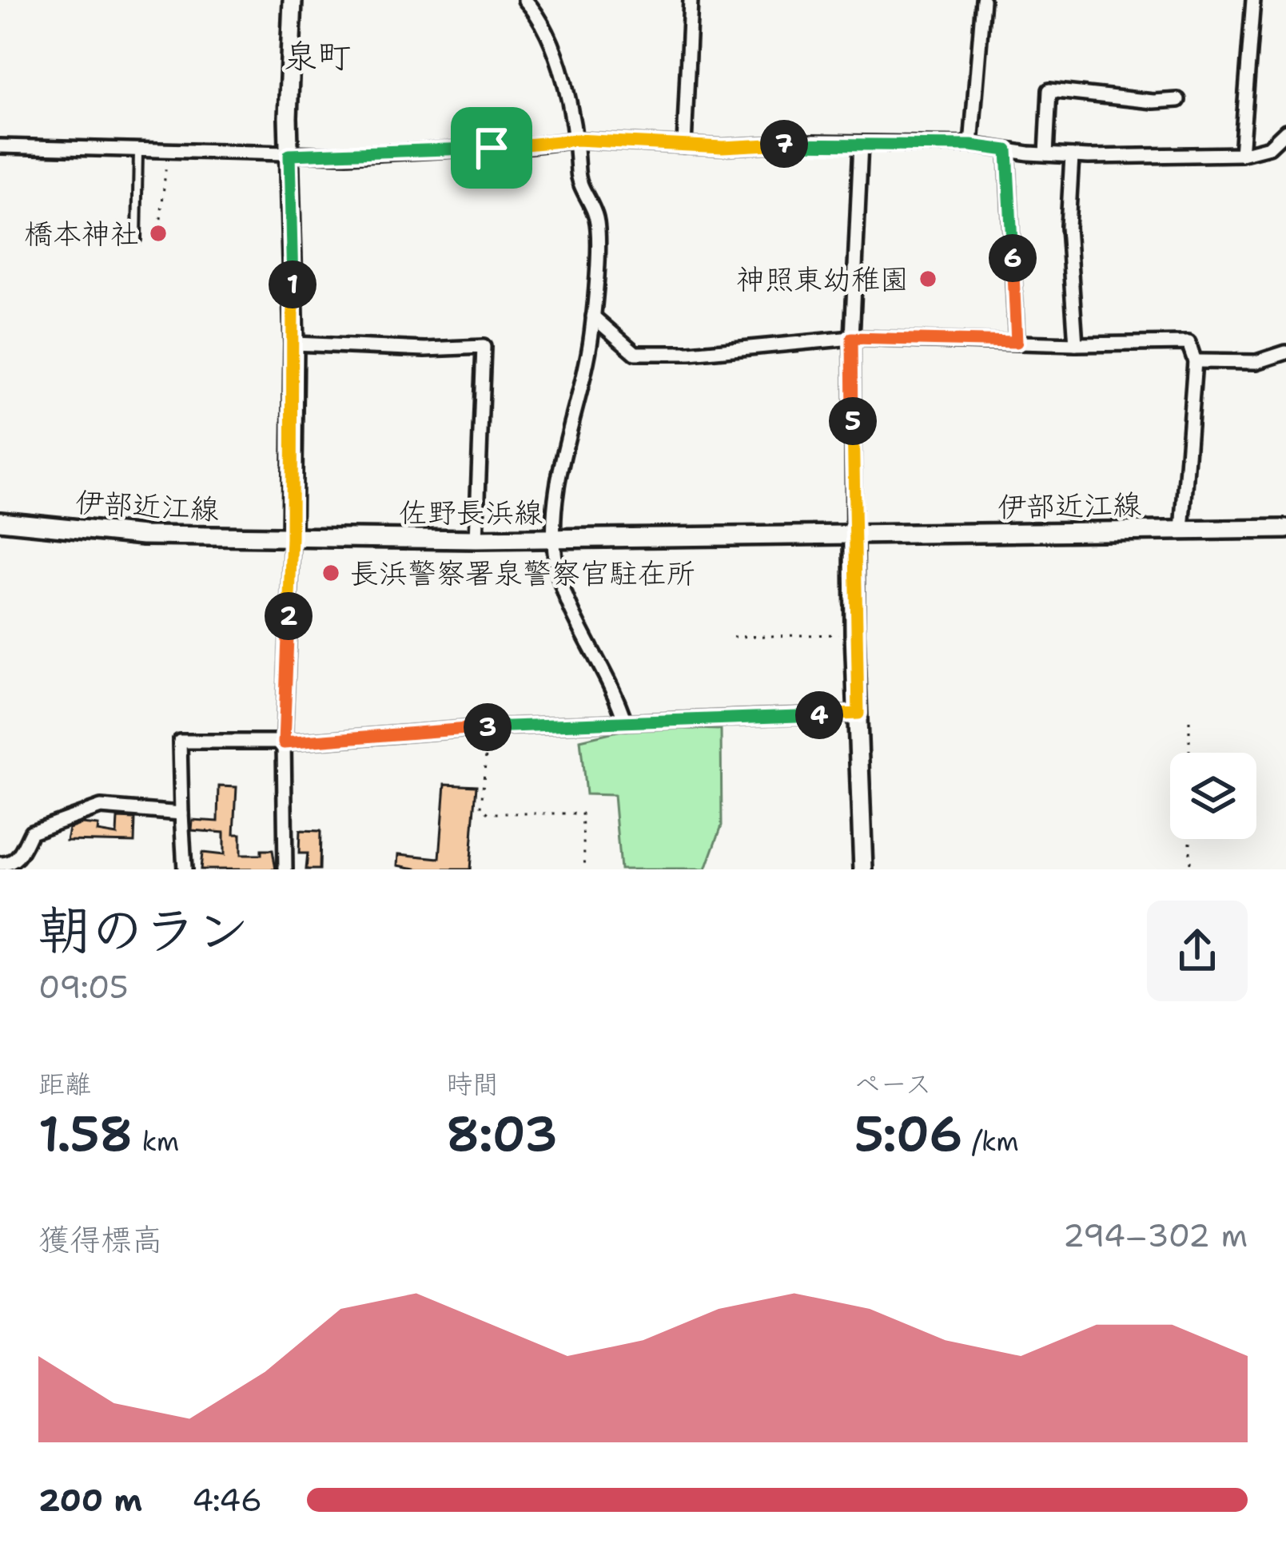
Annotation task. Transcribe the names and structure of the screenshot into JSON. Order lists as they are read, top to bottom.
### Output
{
  "streets": {
    "main road": ["伊部近江線", "佐野長浜線"]
  },
  "crossings": [
    ["伊部近江線", "佐野長浜線"]
  ],
  "districts": ["泉町"],
  "places": ["橋本神社", "神照東幼稚園", "長浜警察署泉警察官駐在所"],
  "page": {
    "pins": [
      "7",
      "6",
      "1",
      "5",
      "2",
      "4",
      "3"
    ],
    "heading": ["朝のラン", "09:05"],
    "stats": [
      ["距離", "1.58 km"],
      ["時間", "8:03"],
      ["ペース", "5:06 /km"]
    ],
    "chart": ["獲得標高", "294–302 m"],
    "list": [
      {
        "name": "200 m",
        "note": "4:46"
      }
    ]
  }
}
